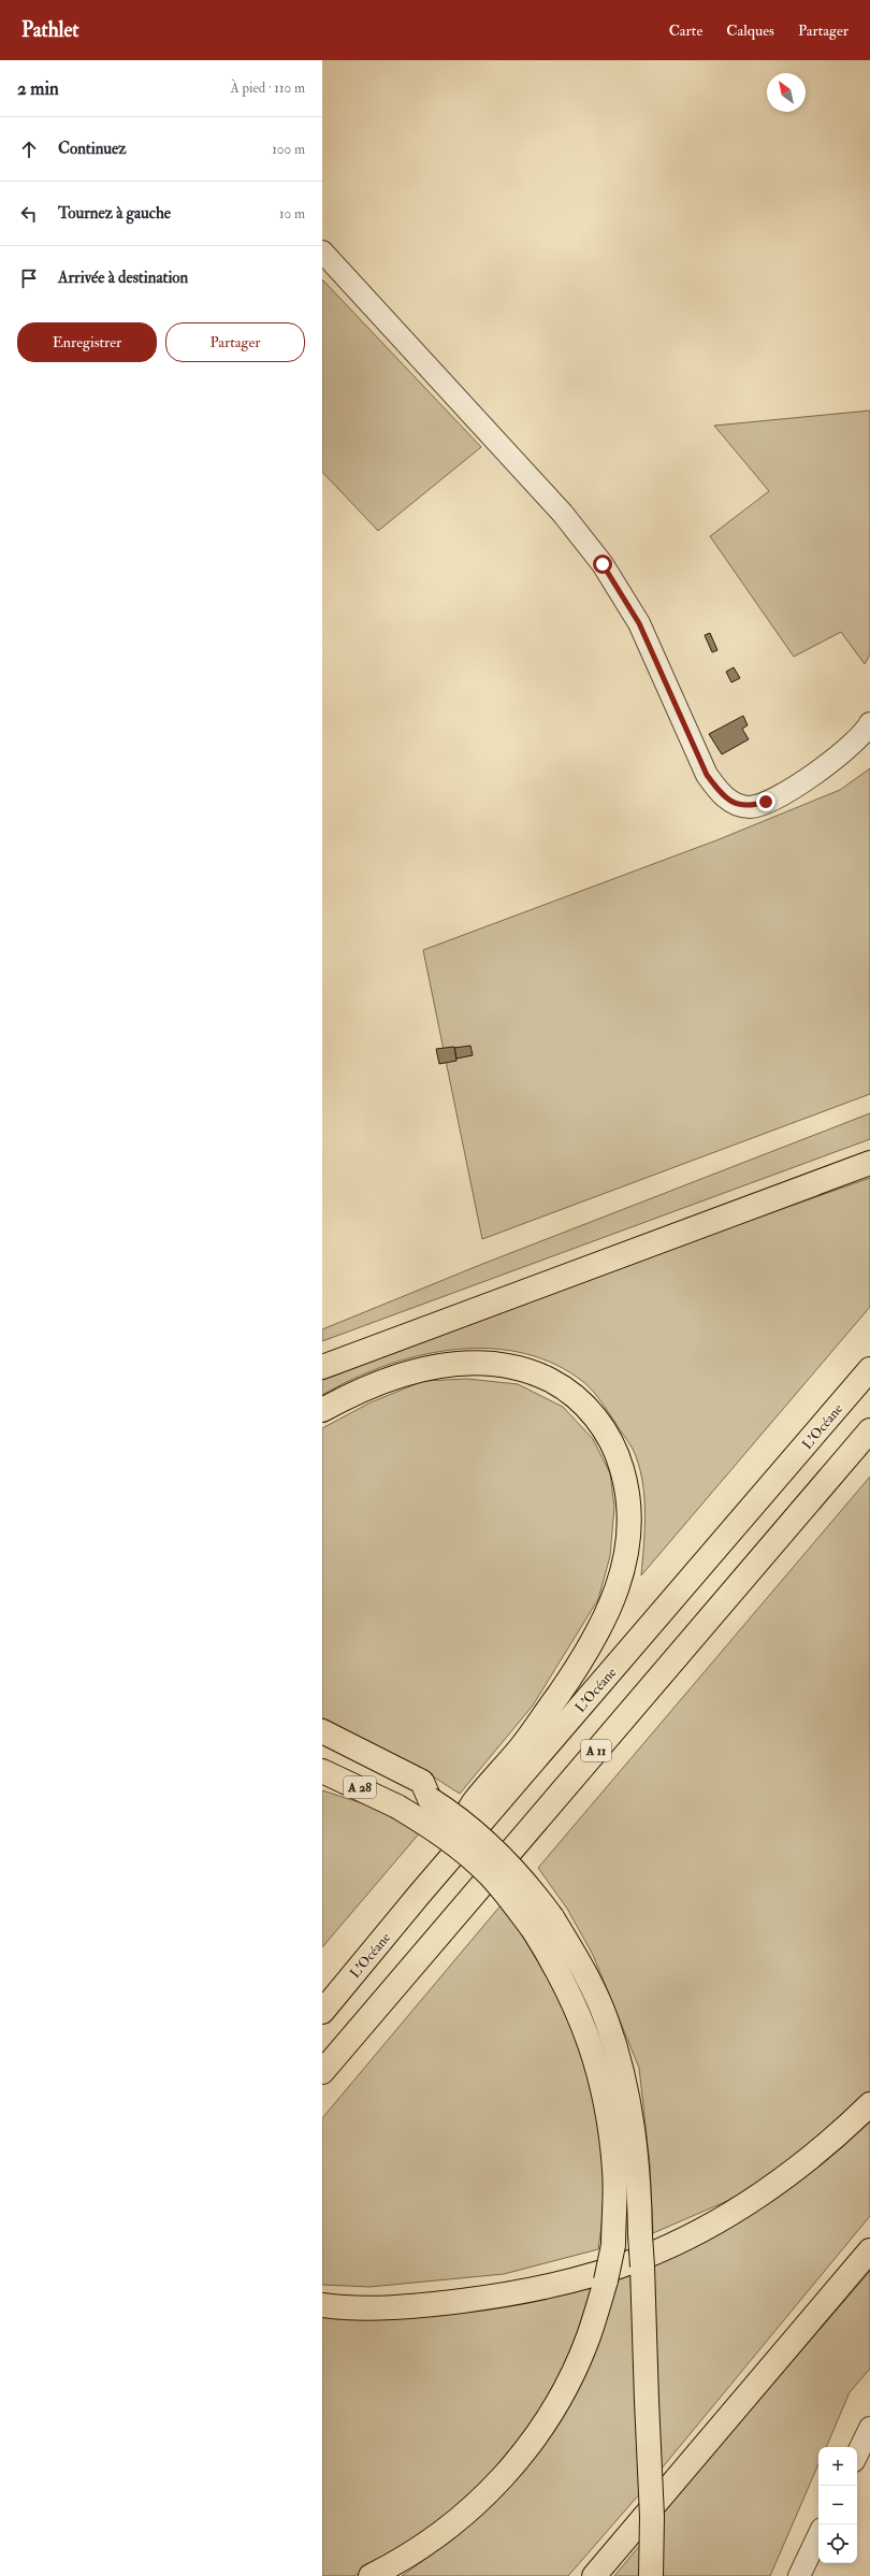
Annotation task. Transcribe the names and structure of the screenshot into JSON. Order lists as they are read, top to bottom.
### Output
{
  "streets": {
    "highway": ["L’Océane", "A 11", "A 28"]
  },
  "north": "top left",
  "page": {
    "header": "Pathlet",
    "nav": ["Carte", "Calques", "Partager"],
    "heading": ["2 min", "À pied · 110 m"],
    "list": [
      ["Continuez", "100 m"],
      ["Tournez à gauche", "10 m"],
      "Arrivée à destination"
    ],
    "buttons": ["Enregistrer", "Partager"],
    "map_buttons": ["+", "−"]
  }
}
